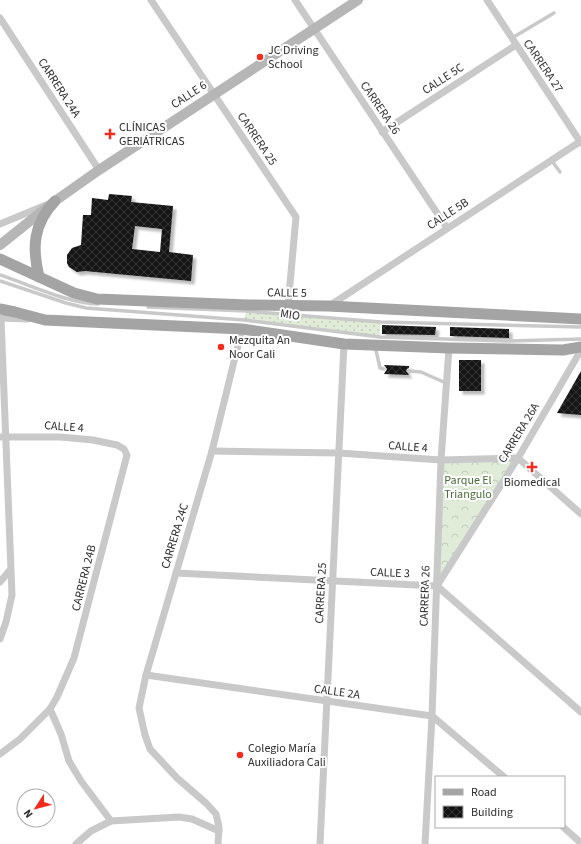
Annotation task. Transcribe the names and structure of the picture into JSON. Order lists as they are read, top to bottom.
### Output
{
  "streets": {
    "main road": ["CALLE 6", "CALLE 5"],
    "street": [
      "CARRERA 27",
      "CALLE 5C",
      "CARRERA 24A",
      "CARRERA 26",
      "CARRERA 25",
      "CALLE 5B",
      "CALLE 4",
      "CARRERA 26A",
      "CARRERA 24C",
      "CALLE 3",
      "CARRERA 24B",
      "CALLE 2A"
    ],
    "lane": ["MIO"]
  },
  "crossings": [
    ["CARRERA 27", "CALLE 5C"],
    ["CARRERA 27", "CALLE 5B"],
    ["CALLE 5C", "CARRERA 26"],
    ["CARRERA 24A", "CALLE 6"],
    ["CALLE 6", "CARRERA 26"],
    ["CALLE 6", "CARRERA 25"],
    ["CARRERA 26", "CALLE 5B"],
    ["CARRERA 26", "CALLE 4"],
    ["CARRERA 26", "CARRERA 26A"],
    ["CARRERA 26", "CALLE 3"],
    ["CARRERA 26", "CALLE 2A"],
    ["CARRERA 25", "CALLE 5"],
    ["CARRERA 25", "CALLE 4"],
    ["CARRERA 25", "CALLE 3"],
    ["CARRERA 25", "CALLE 2A"],
    ["CALLE 5B", "CALLE 5"],
    ["CALLE 4", "CARRERA 26A"],
    ["CALLE 4", "CARRERA 24C"],
    ["CALLE 4", "CARRERA 24B"],
    ["CARRERA 26A", "CALLE 3"],
    ["CARRERA 24C", "CALLE 3"],
    ["CARRERA 24C", "CALLE 2A"]
  ],
  "parks": ["Parque El Triangulo"],
  "places": {
    "other": ["JC Driving School", "Mezquita An Noor Cali", "Colegio María Auxiliadora Cali"],
    "health": ["CLÍNICAS GERIÁTRICAS", "Biomedical"]
  },
  "legend": ["Road", "Building"],
  "north": "bottom left"
}
